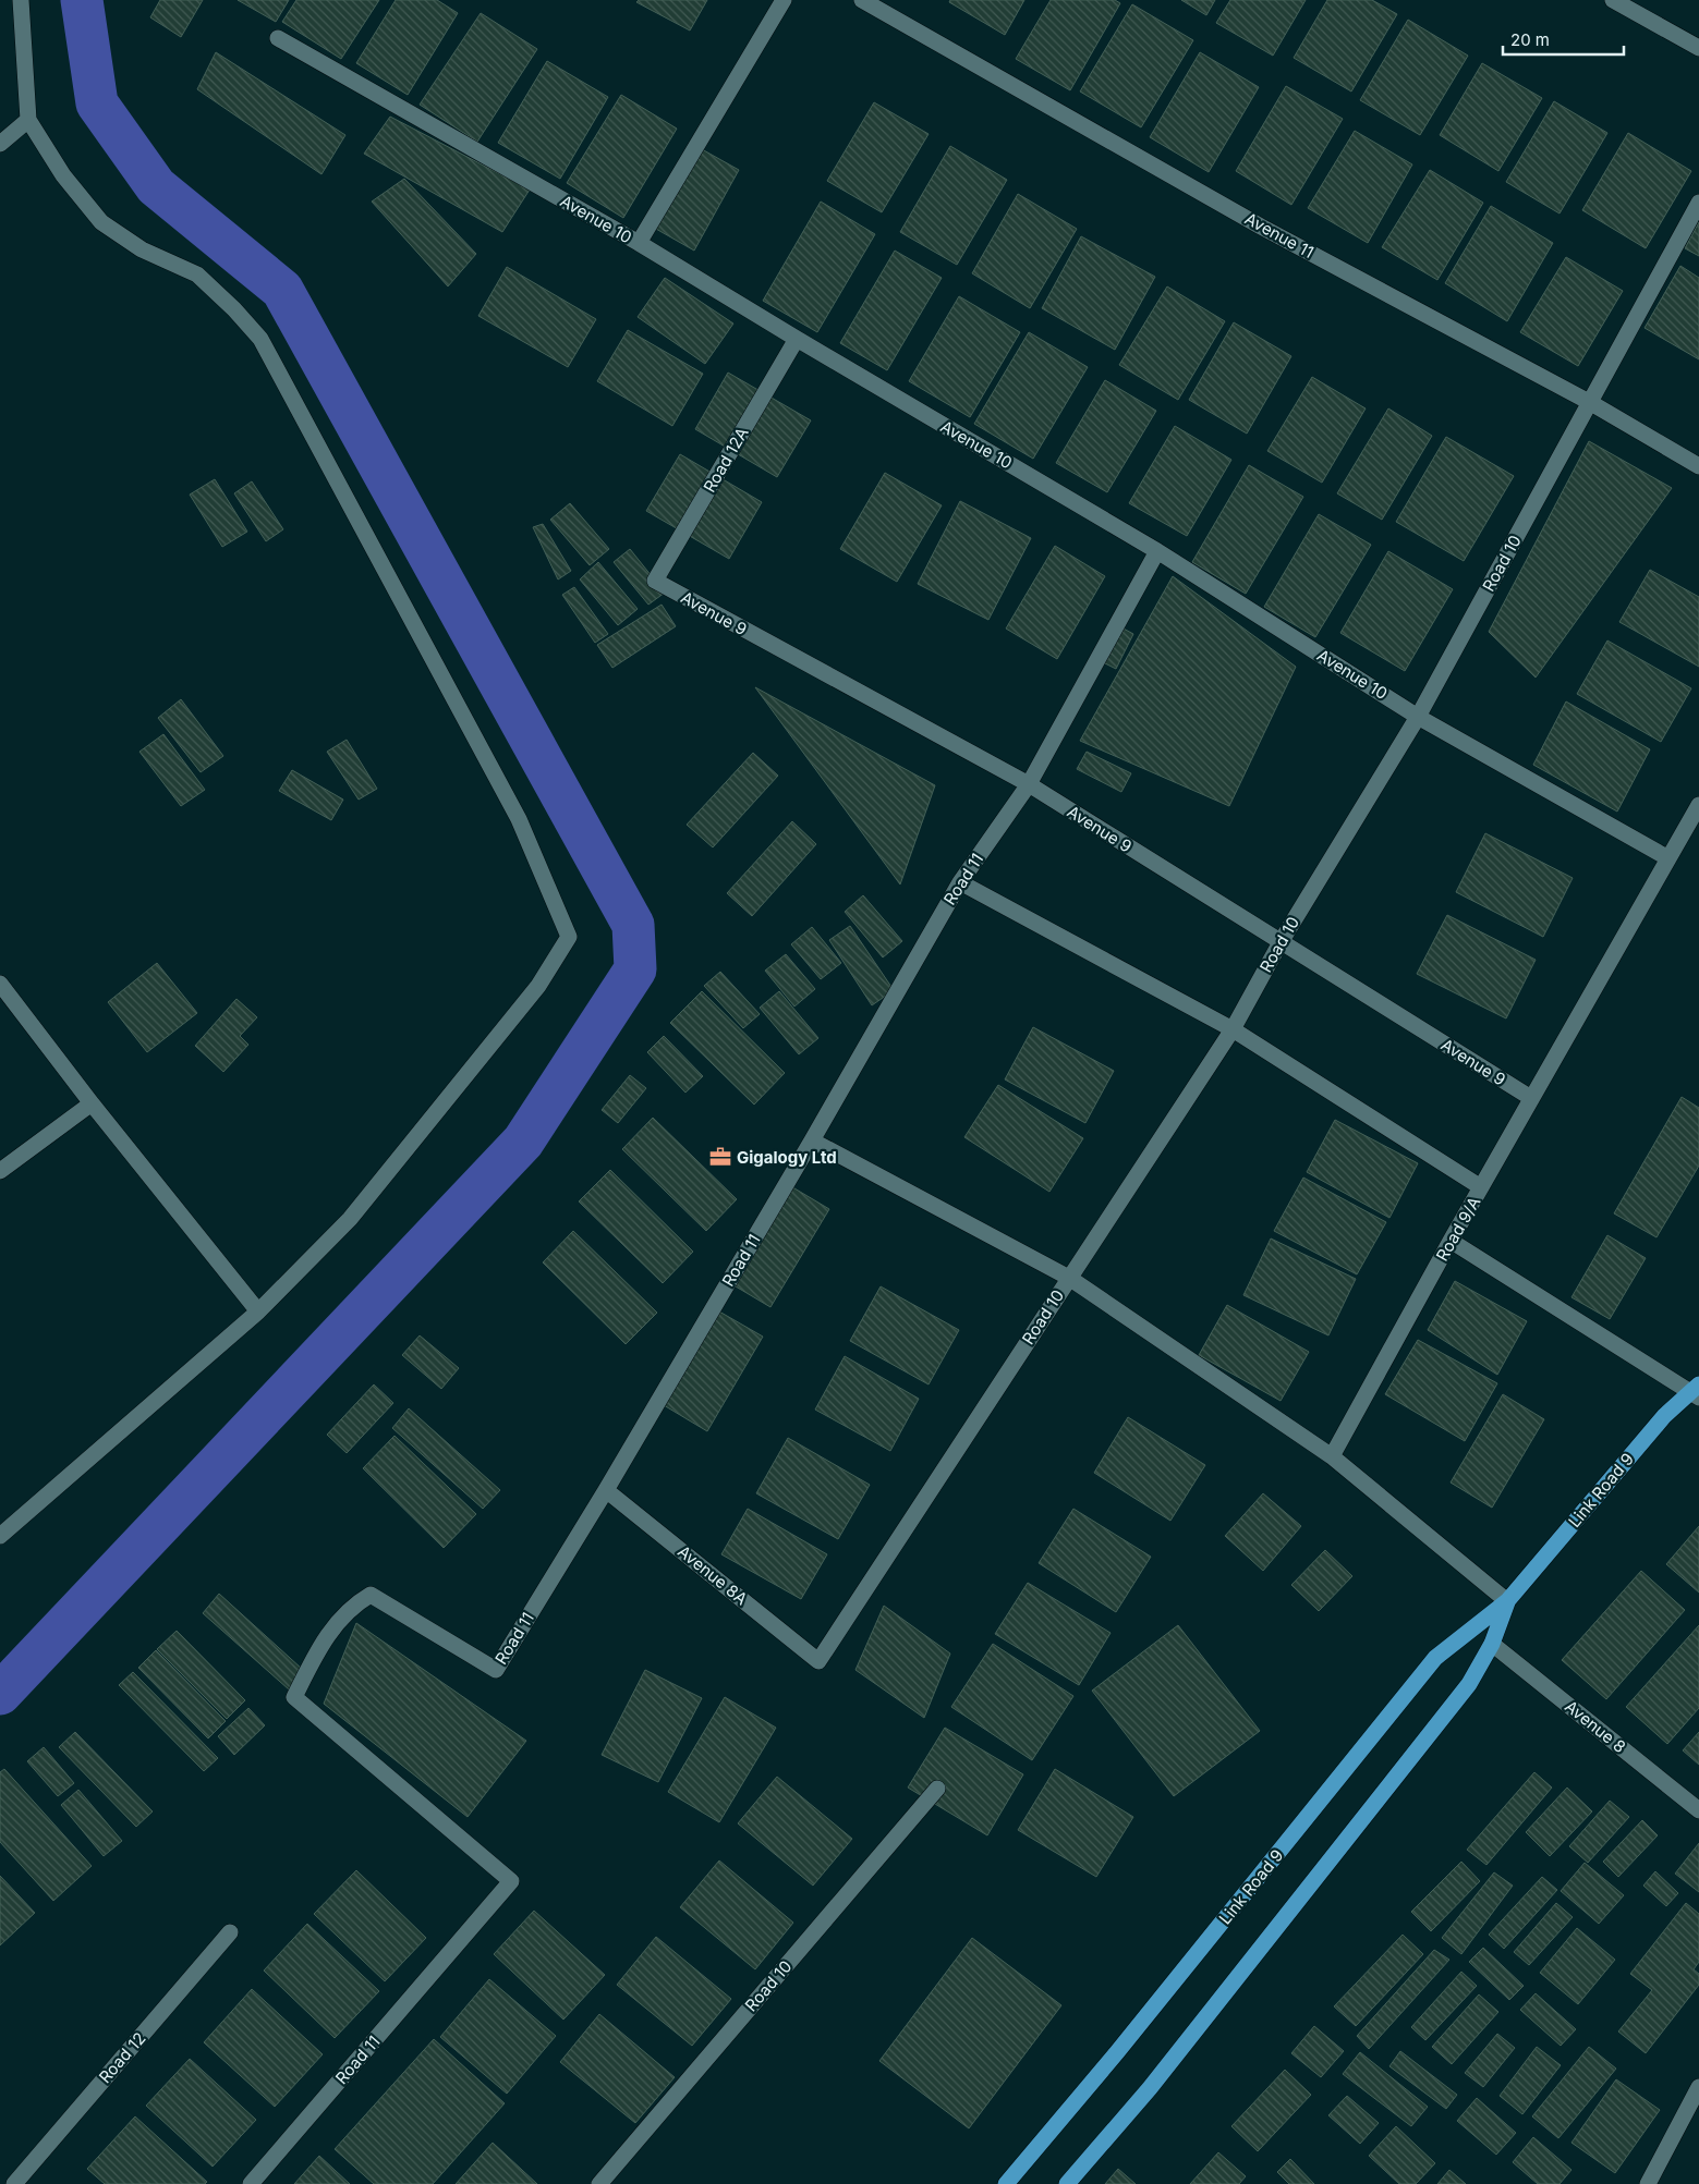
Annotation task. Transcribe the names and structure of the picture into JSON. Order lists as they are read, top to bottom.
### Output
{
  "streets": {
    "main road": ["Link Road 9"],
    "street": [
      "Avenue 10",
      "Avenue 11",
      "Road 12A",
      "Road 10",
      "Avenue 9",
      "Road 11",
      "Road 9/A",
      "Avenue 8A",
      "Avenue 8",
      "Road 12"
    ]
  },
  "crossings": [
    ["Avenue 10", "Road 12A"],
    ["Avenue 10", "Road 10"],
    ["Avenue 10", "Road 11"],
    ["Avenue 10", "Road 9/A"],
    ["Avenue 11", "Road 10"],
    ["Road 12A", "Avenue 9"],
    ["Road 10", "Avenue 9"],
    ["Road 10", "Avenue 8A"],
    ["Avenue 9", "Road 11"],
    ["Avenue 9", "Road 9/A"],
    ["Road 11", "Avenue 8A"],
    ["Link Road 9", "Avenue 8"]
  ],
  "places": {
    "office": ["Gigalogy Ltd"]
  },
  "scale_bar": "20 m"
}
